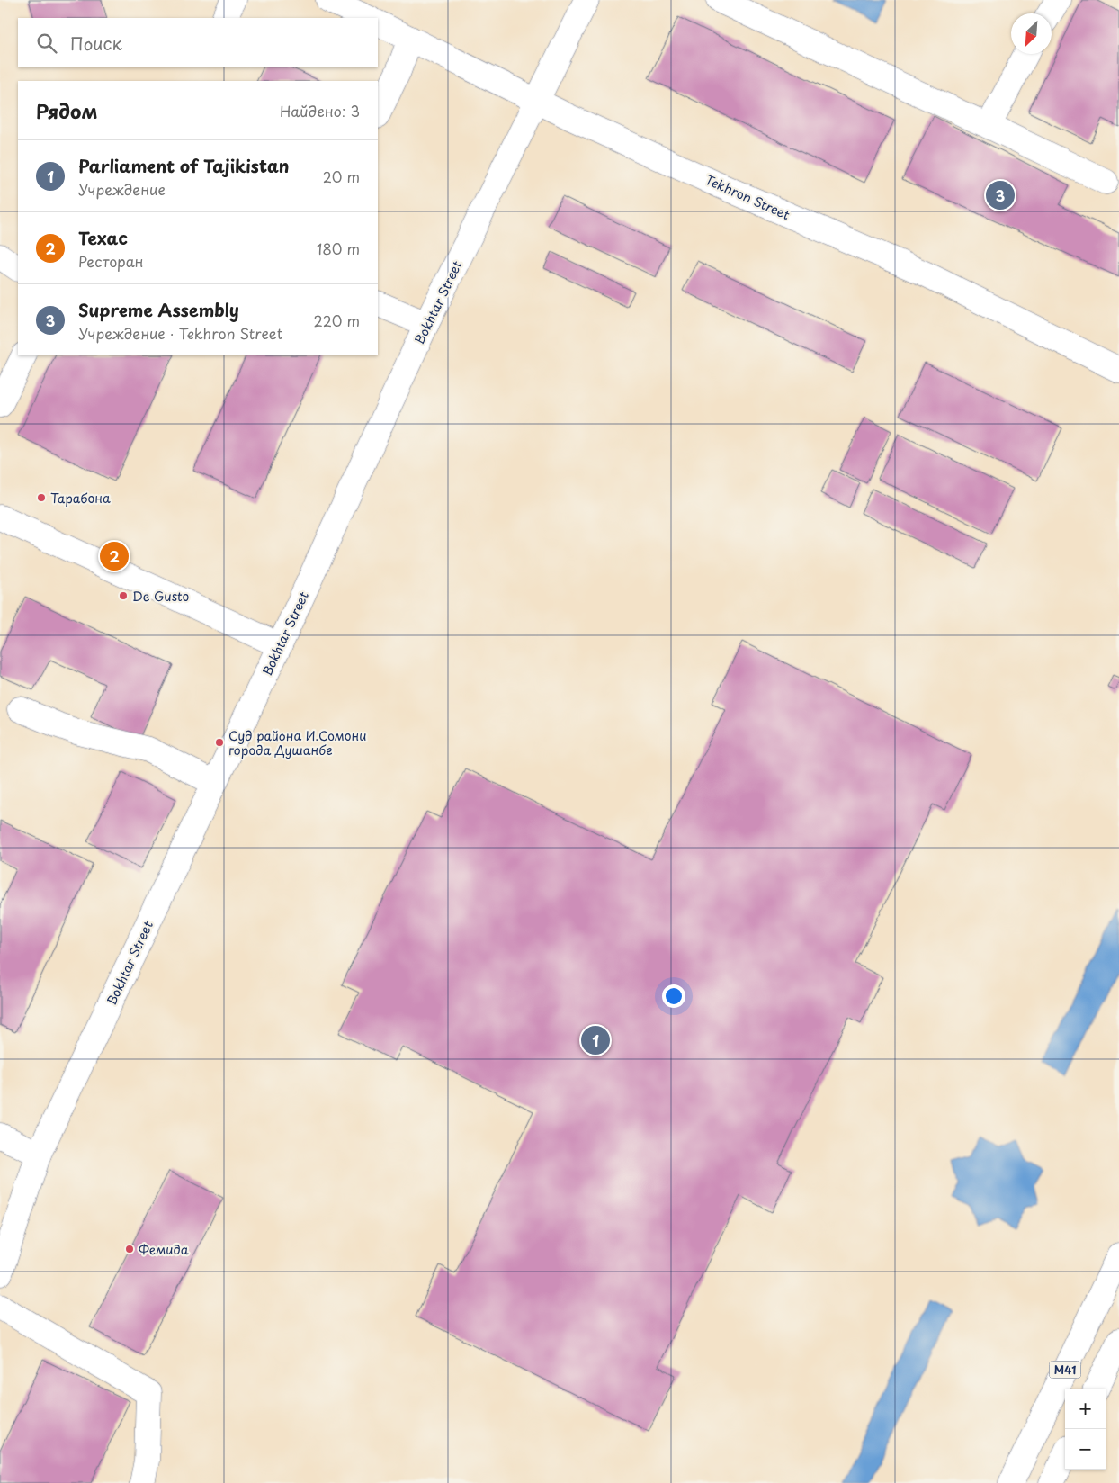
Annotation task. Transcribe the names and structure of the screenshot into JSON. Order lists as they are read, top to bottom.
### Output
{
  "streets": {
    "main road": ["Tekhron Street", "Bokhtar Street", "M41"]
  },
  "crossings": [
    ["Tekhron Street", "Bokhtar Street"]
  ],
  "places": [
    "Тарабона",
    "De Gusto",
    "Суд района И.Сомони города Душанбе",
    "Фемида"
  ],
  "north": "bottom left",
  "page": {
    "search": "Поиск",
    "heading": ["Рядом", "Найдено: 3"],
    "list": [
      {
        "mark": "1",
        "name": "Parliament of Tajikistan",
        "note": "Учреждение",
        "value": "20 m"
      },
      {
        "mark": "2",
        "name": "Техас",
        "note": "Ресторан",
        "value": "180 m"
      },
      {
        "mark": "3",
        "name": "Supreme Assembly",
        "note": "Учреждение · Tekhron Street",
        "value": "220 m"
      }
    ],
    "pins": ["3", "2", "1"],
    "map_buttons": ["+", "−"]
  }
}
